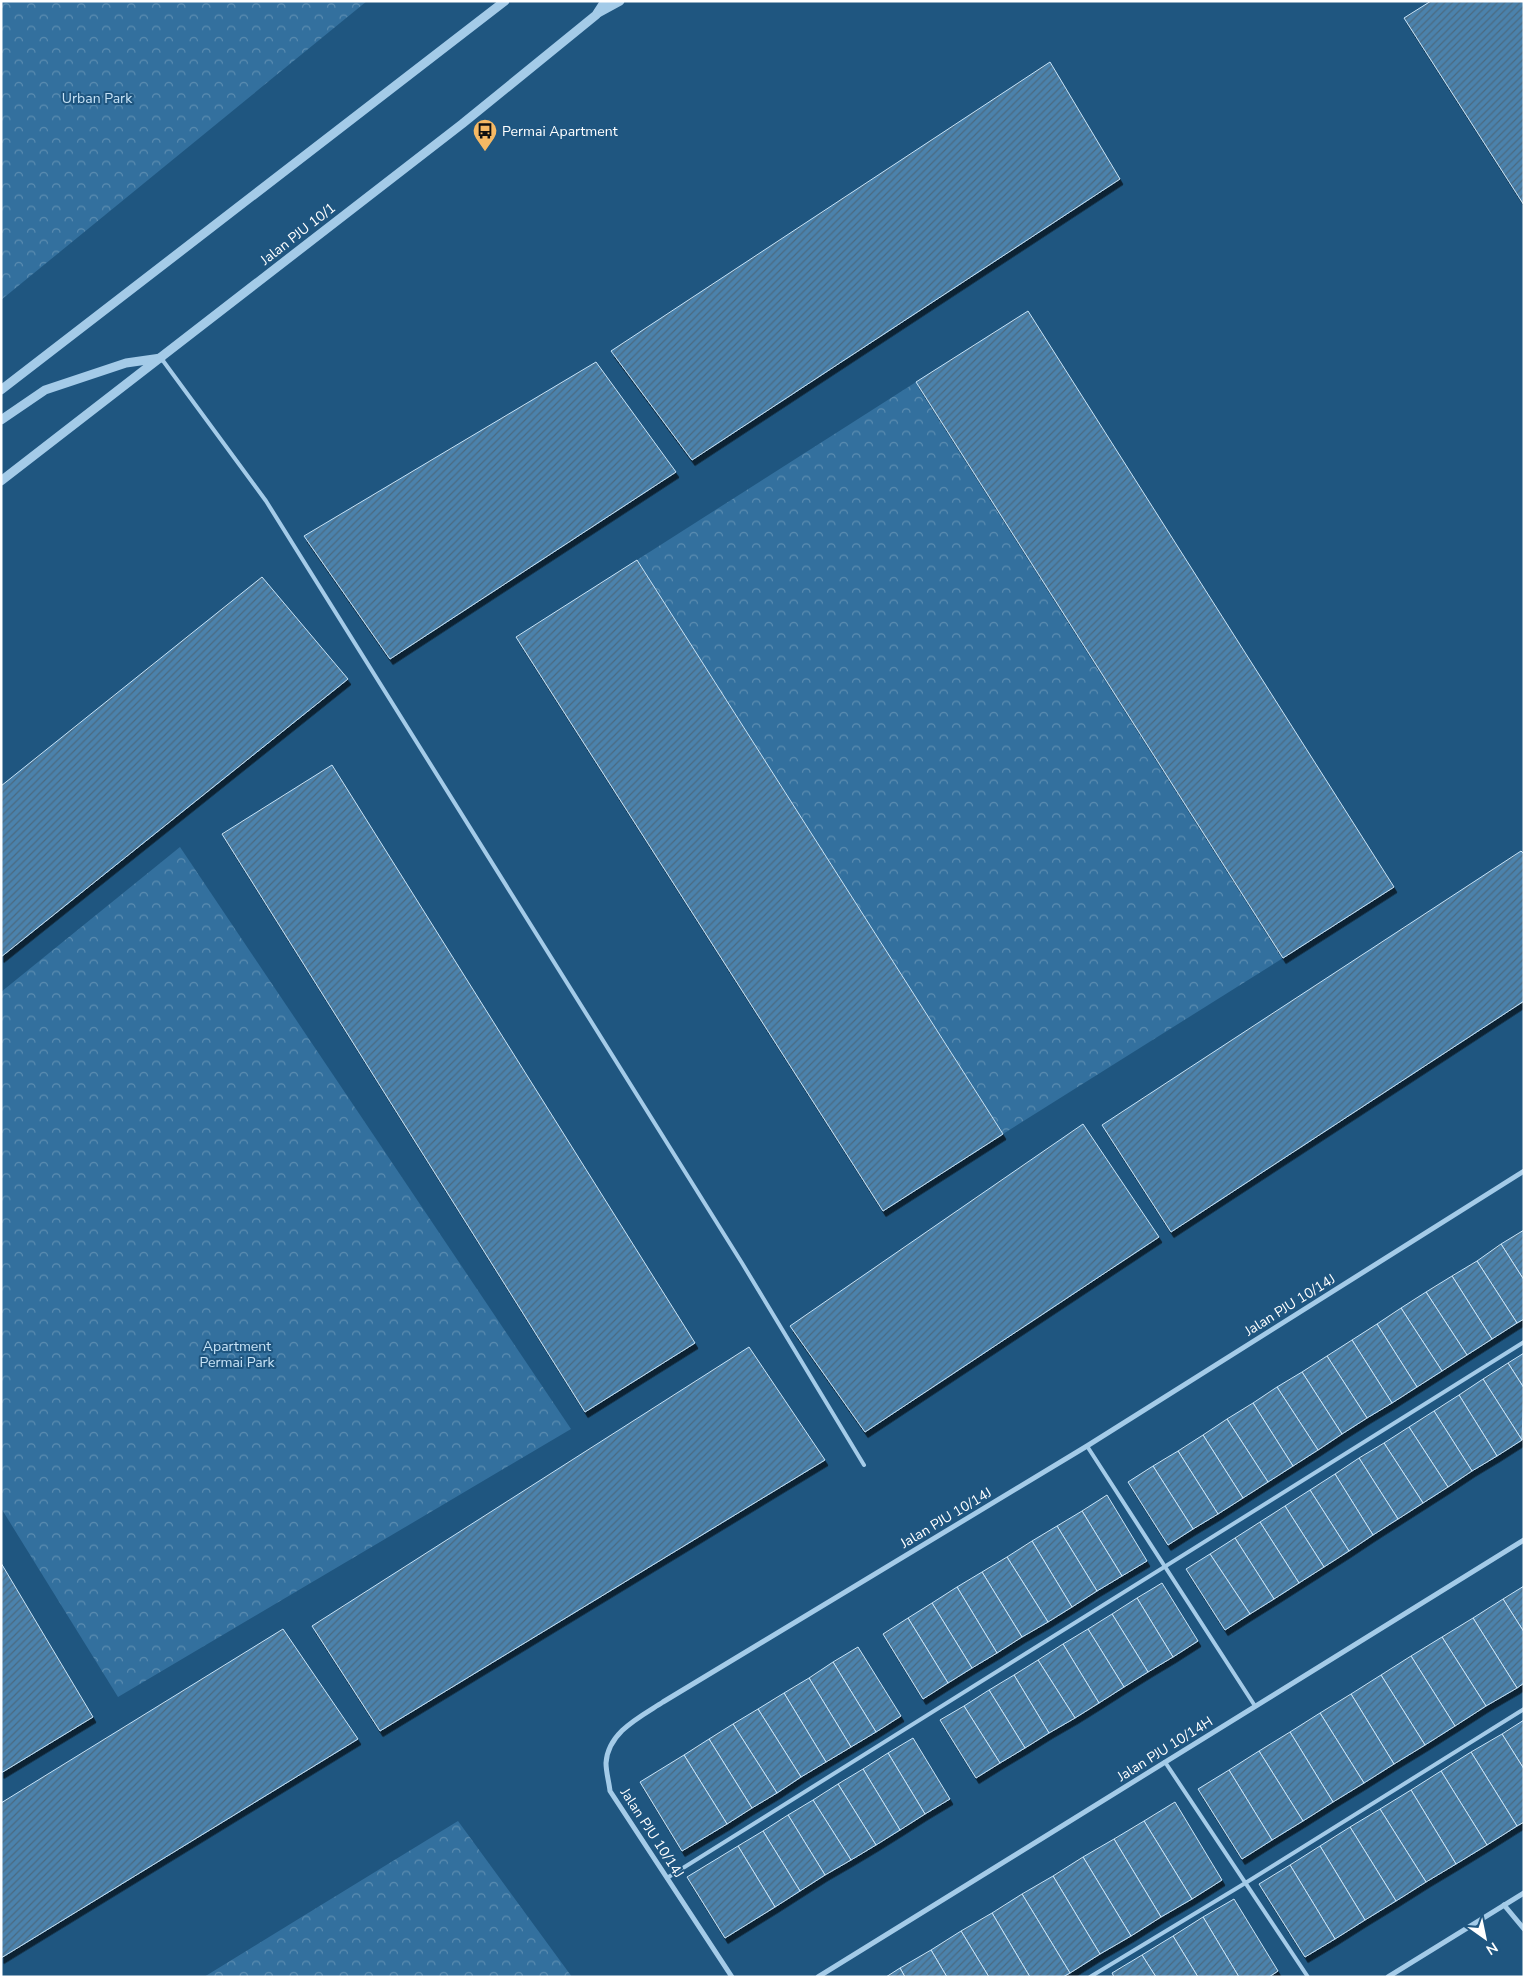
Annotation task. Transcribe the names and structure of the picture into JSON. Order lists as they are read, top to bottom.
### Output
{
  "streets": {
    "street": ["Jalan PJU 10/1", "Jalan PJU 10/14J", "Jalan PJU 10/14H"]
  },
  "parks": ["Urban Park", "Apartment Permai Park"],
  "places": {
    "bus stop": ["Permai Apartment"]
  },
  "north": "bottom right"
}
